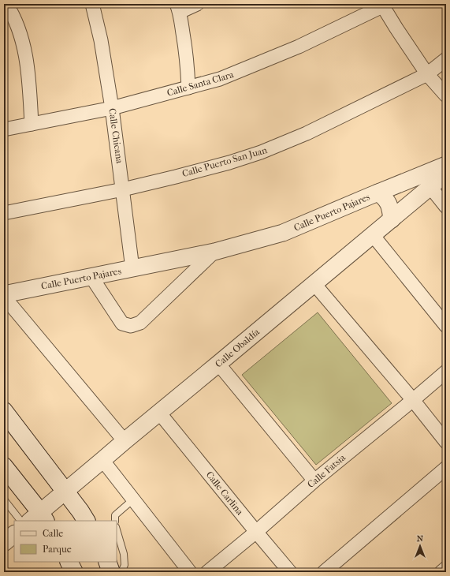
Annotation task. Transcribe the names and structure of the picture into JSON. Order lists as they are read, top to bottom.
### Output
{
  "streets": {
    "street": [
      "Calle Santa Clara",
      "Calle Chicana",
      "Calle Puerto San Juan",
      "Calle Puerto Pajares",
      "Calle Obaldía",
      "Calle Fatsia",
      "Calle Carlina"
    ]
  },
  "crossings": [
    ["Calle Santa Clara", "Calle Chicana"],
    ["Calle Chicana", "Calle Puerto San Juan"],
    ["Calle Chicana", "Calle Puerto Pajares"],
    ["Calle Obaldía", "Calle Carlina"],
    ["Calle Fatsia", "Calle Carlina"]
  ],
  "legend": ["Calle", "Parque"],
  "north": "top"
}
